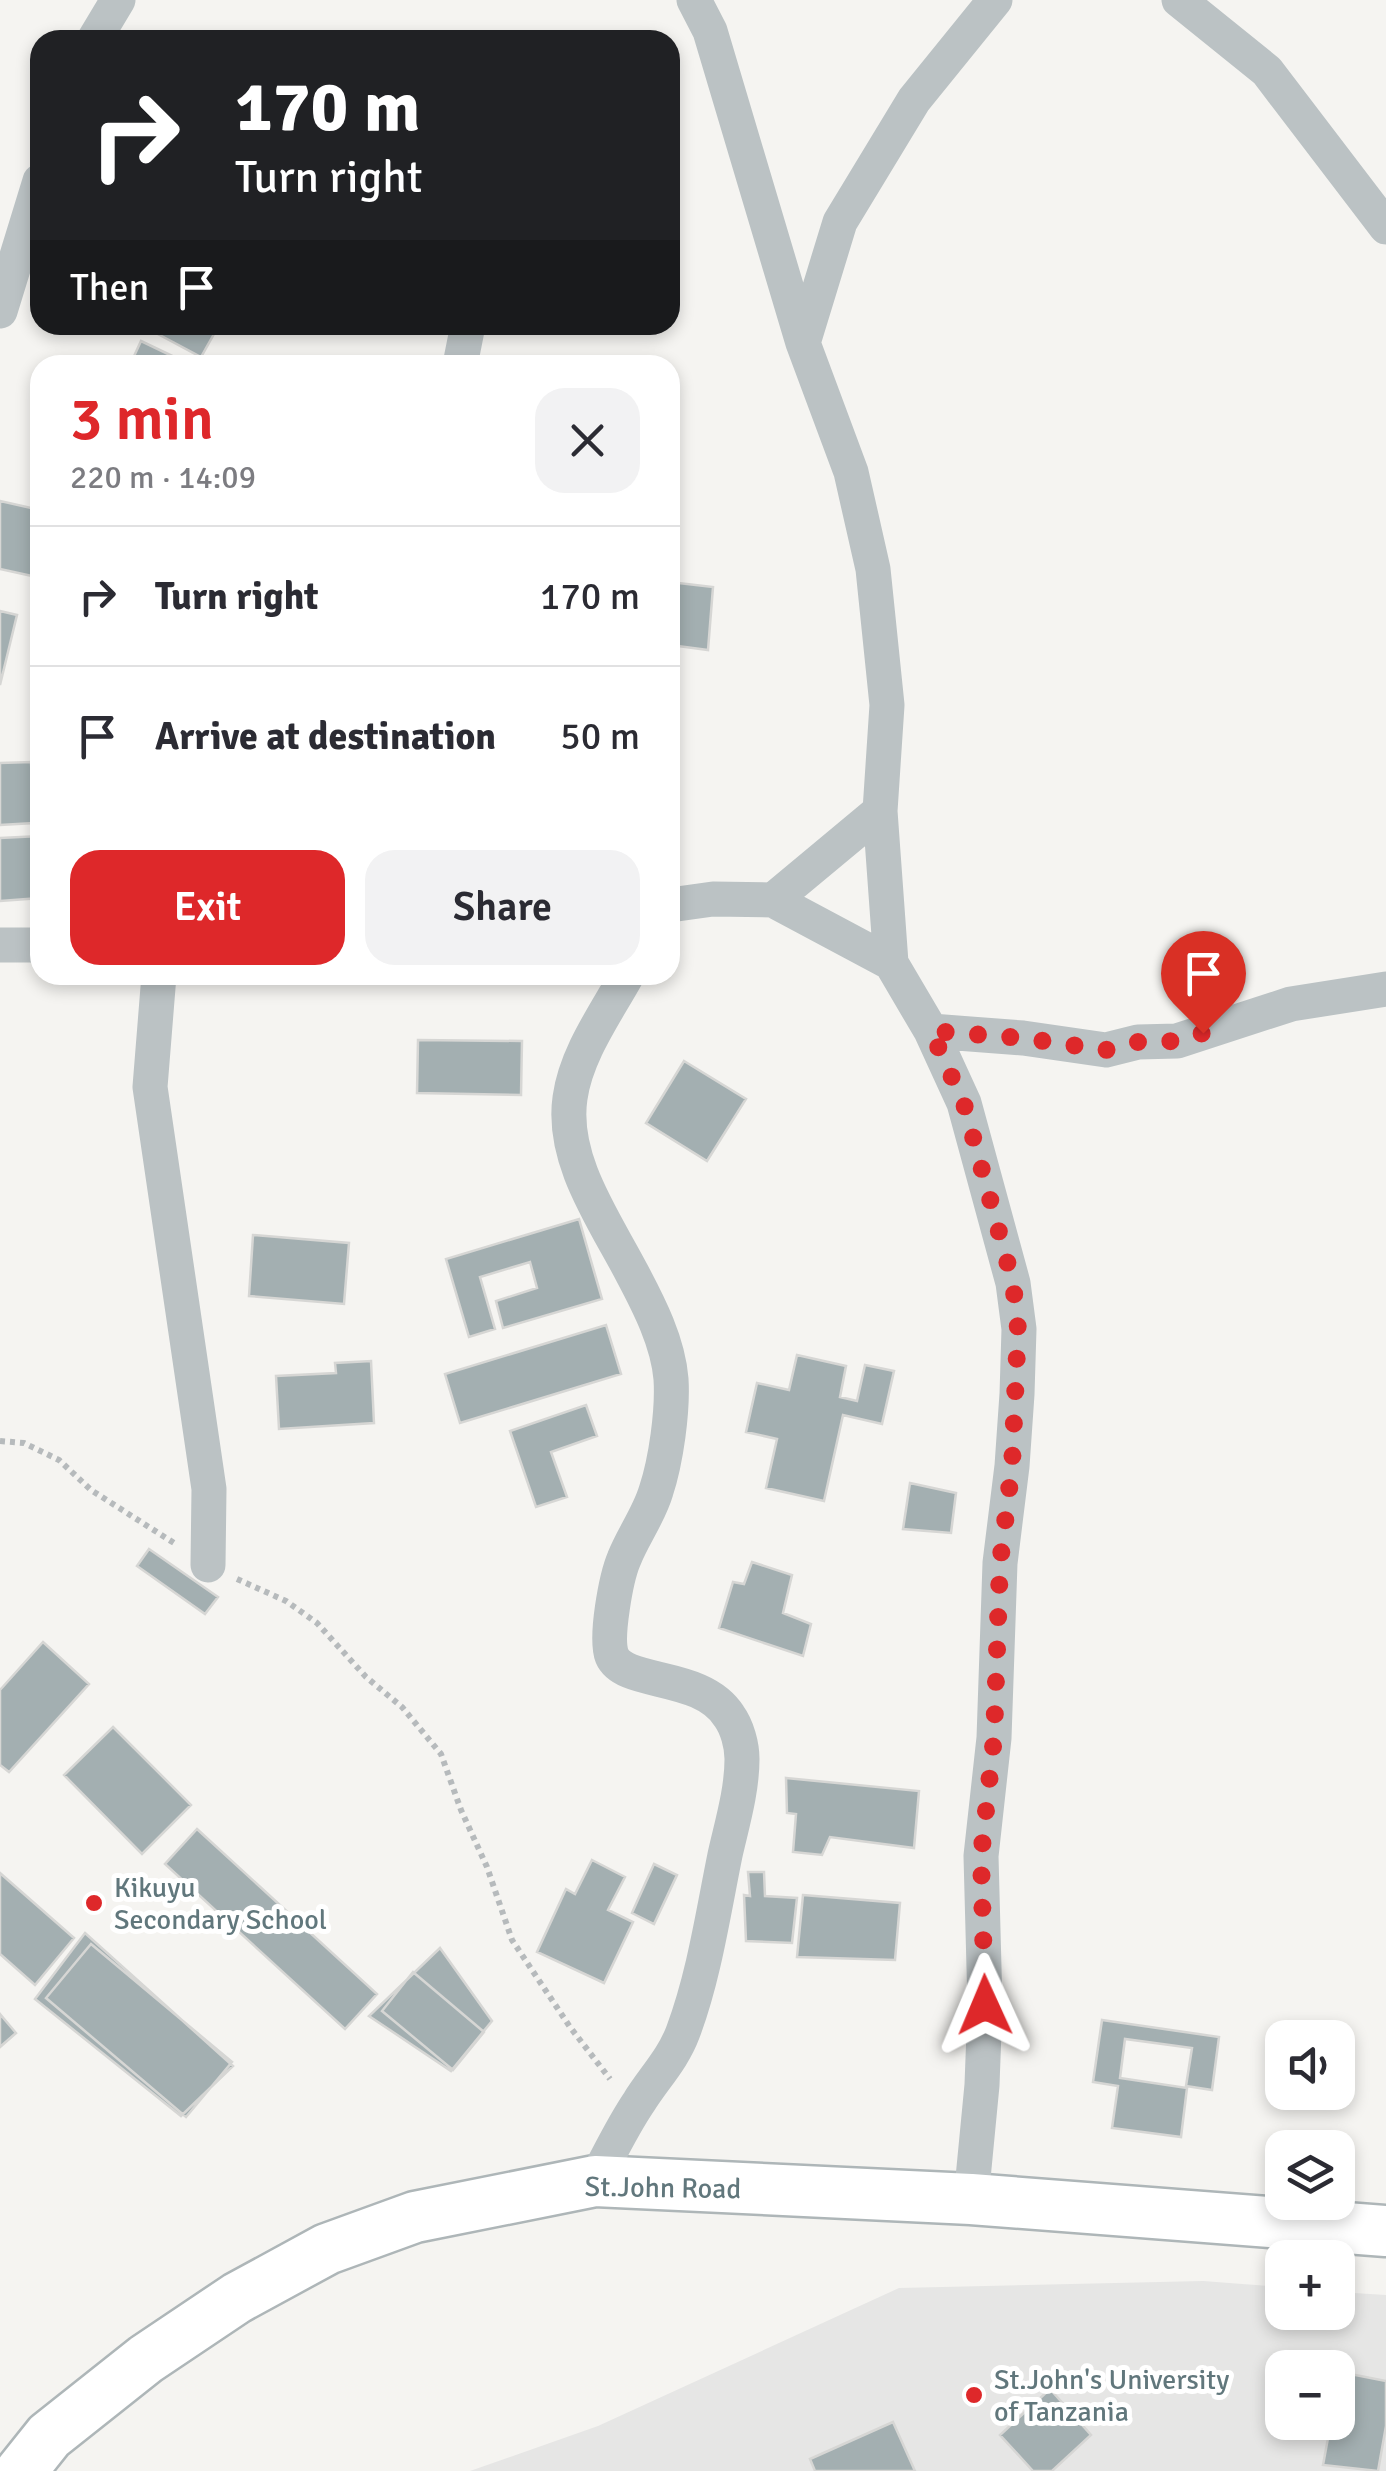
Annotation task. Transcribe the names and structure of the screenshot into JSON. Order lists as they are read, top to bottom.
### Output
{
  "streets": {
    "street": ["St.John Road"]
  },
  "places": ["Kikuyu Secondary School", "St.John's University of Tanzania"],
  "page": {
    "turn": ["170 m", "Turn right"],
    "then": "Then",
    "heading": ["3 min", "220 m · 14:09"],
    "list": [
      {
        "name": "Turn right",
        "value": "170 m"
      },
      {
        "name": "Arrive at destination",
        "value": "50 m"
      }
    ],
    "buttons": ["Exit", "Share"],
    "map_buttons": ["+", "−"]
  }
}
